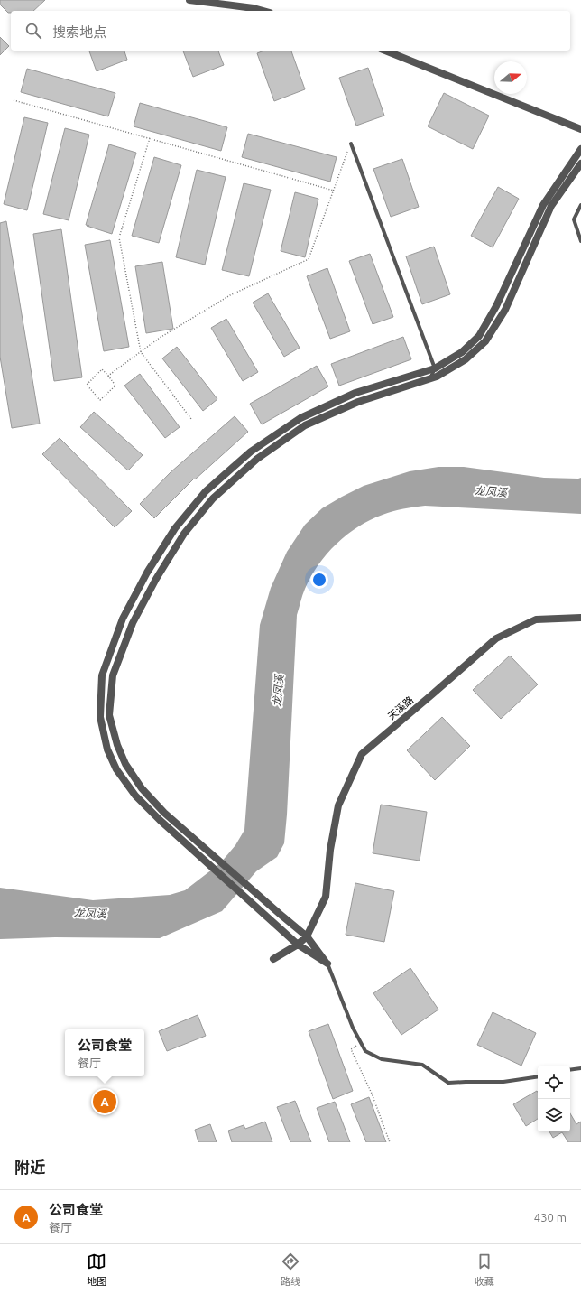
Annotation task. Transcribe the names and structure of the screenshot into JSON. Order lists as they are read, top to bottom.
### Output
{
  "streets": {
    "street": ["天溪路"]
  },
  "water": ["龙凤溪"],
  "north": "right",
  "page": {
    "search": "搜索地点",
    "popup": ["公司食堂", "餐厅"],
    "pins": "A",
    "heading": "附近",
    "list": [
      {
        "mark": "A",
        "name": "公司食堂",
        "note": "餐厅",
        "value": "430 m"
      }
    ],
    "nav": ["地图", "路线", "收藏"]
  }
}
